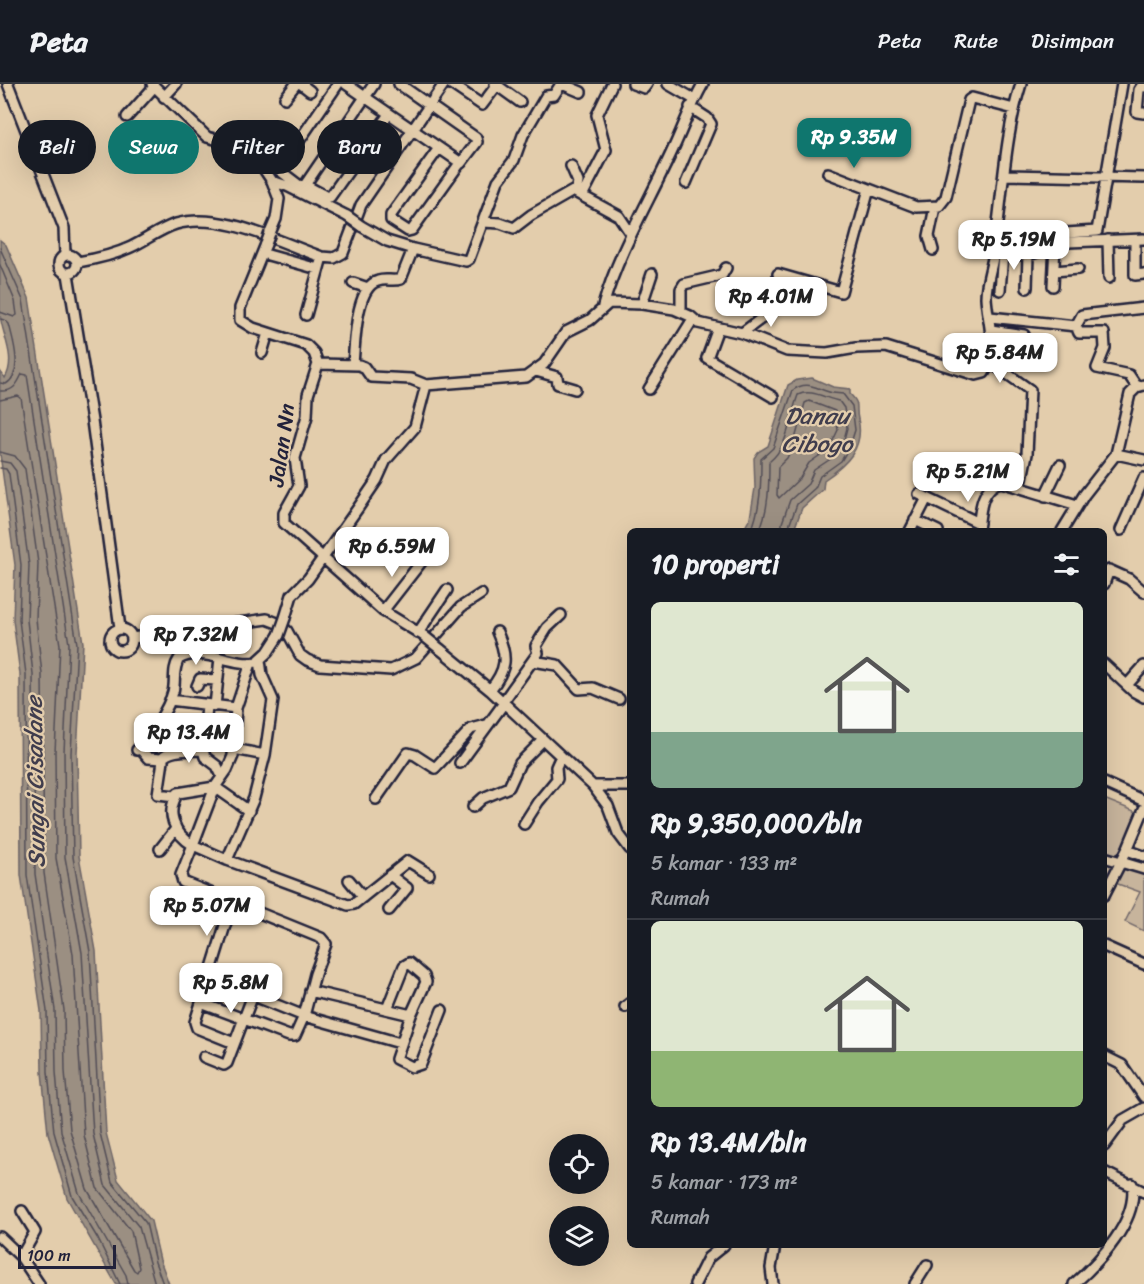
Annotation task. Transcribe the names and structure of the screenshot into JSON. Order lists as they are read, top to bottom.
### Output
{
  "streets": {
    "street": ["Jalan Nn"]
  },
  "water": ["Danau Cibogo", "Sungai Cisadane"],
  "scale_bar": "100 m",
  "page": {
    "header": "Peta",
    "nav": ["Peta", "Rute", "Disimpan"],
    "price": [
      "Rp 9.35M",
      "Rp 5.19M",
      "Rp 4.01M",
      "Rp 5.84M",
      "Rp 5.21M",
      "Rp 6.59M",
      "Rp 7.32M",
      "Rp 13.4M",
      "Rp 5.07M",
      "Rp 5.8M"
    ],
    "chip": [
      "Beli",
      "Sewa",
      "Filter",
      "Baru"
    ],
    "heading": "10 properti",
    "list": [
      {
        "name": "Rp 9,350,000/bln",
        "note": "5 kamar · 133 m² · Rumah"
      },
      {
        "name": "Rp 13.4M/bln",
        "note": "5 kamar · 173 m² · Rumah"
      }
    ],
    "scale": "100 m"
  }
}
